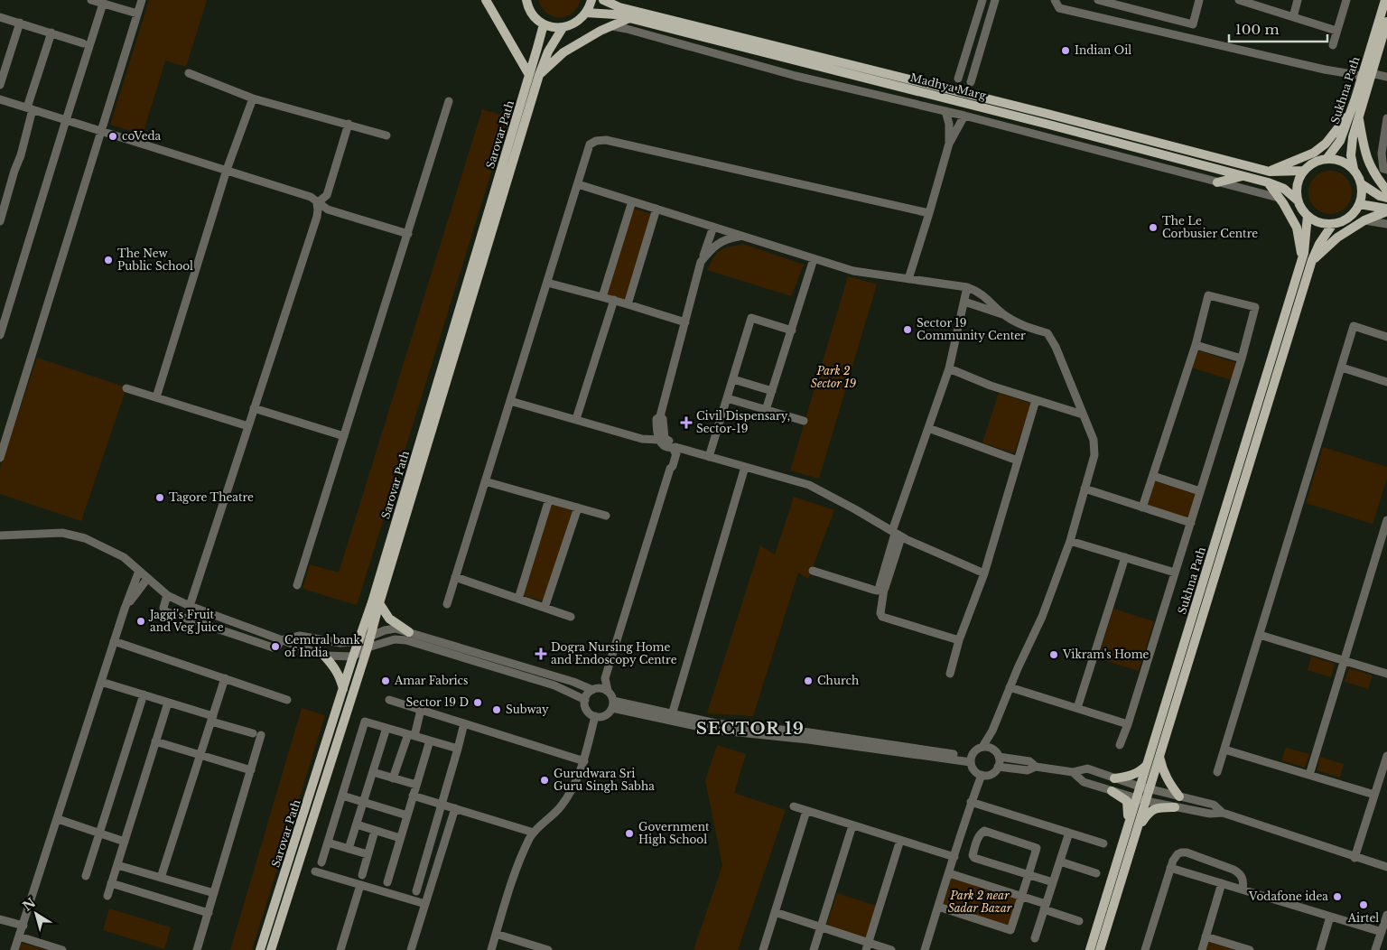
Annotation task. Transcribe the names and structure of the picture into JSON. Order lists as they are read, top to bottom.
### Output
{
  "streets": {
    "main road": ["Madhya Marg", "Sukhna Path", "Sarovar Path"]
  },
  "crossings": [
    ["Madhya Marg", "Sukhna Path"]
  ],
  "districts": ["SECTOR 19"],
  "parks": ["Park 2 Sector 19", "Park 2 near Sadar Bazar"],
  "places": {
    "other": [
      "Indian Oil",
      "coVeda",
      "The Le Corbusier Centre",
      "The New Public School",
      "Sector 19 Community Center",
      "Tagore Theatre",
      "Jaggi's Fruit and Veg Juice",
      "Cemtral bank of India",
      "Vikram's Home",
      "Amar Fabrics",
      "Church",
      "Sector 19 D",
      "Subway",
      "Gurudwara Sri Guru Singh Sabha",
      "Government High School",
      "Vodafone idea",
      "Airtel"
    ],
    "health": ["Civil Dispensary, Sector-19", "Dogra Nursing Home and Endoscopy Centre"]
  },
  "scale_bar": "100 m",
  "north": "top left"
}
